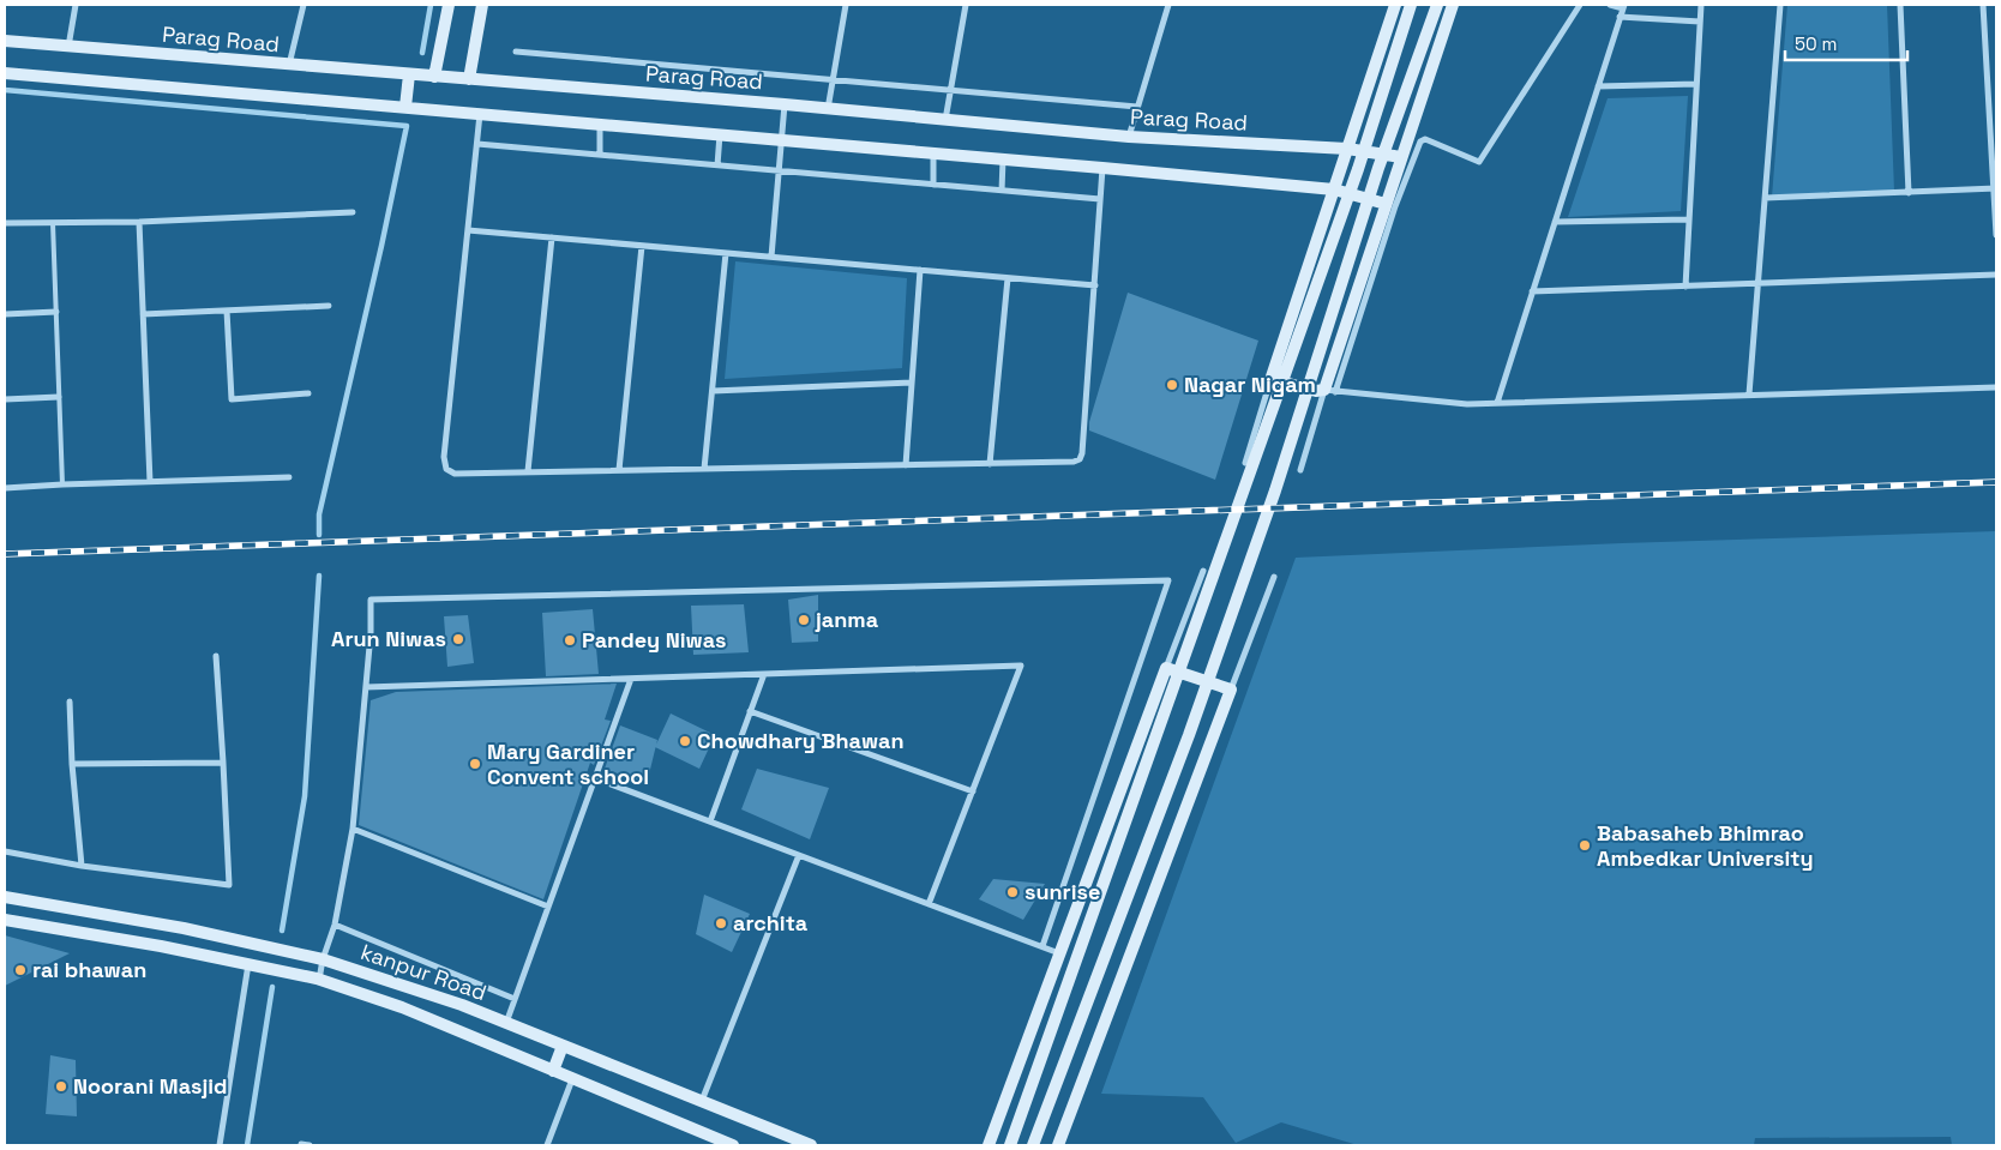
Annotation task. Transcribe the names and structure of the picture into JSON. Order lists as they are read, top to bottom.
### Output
{
  "streets": {
    "street": ["Parag Road", "kanpur Road"]
  },
  "places": [
    "Nagar Nigam",
    "janma",
    "Arun Niwas",
    "Pandey Niwas",
    "Chowdhary Bhawan",
    "Mary Gardiner Convent school",
    "Babasaheb Bhimrao Ambedkar University",
    "sunrise",
    "archita",
    "rai bhawan",
    "Noorani Masjid"
  ],
  "scale_bar": "50 m"
}
